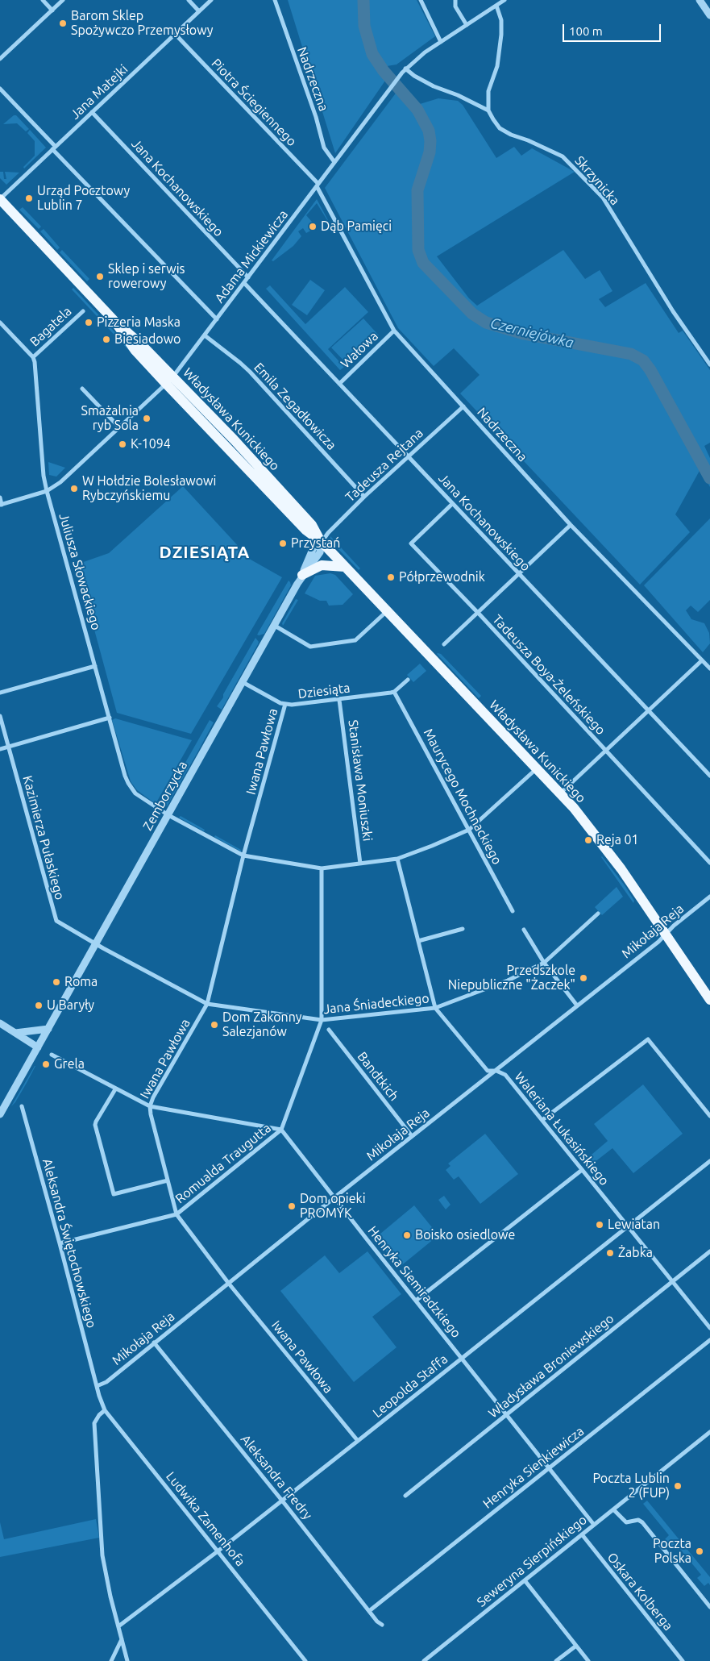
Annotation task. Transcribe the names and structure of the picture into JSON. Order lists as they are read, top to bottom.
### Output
{
  "streets": {
    "main road": ["Władysława Kunickiego"],
    "street": [
      "Nadrzeczna",
      "Jana Matejki",
      "Piotra Ściegiennego",
      "Skrzynicka",
      "Jana Kochanowskiego",
      "Adama Mickiewicza",
      "Bagatela",
      "Wałowa",
      "Emila Zegadłowicza",
      "Tadeusza Rejtana",
      "Juliusza Słowackiego",
      "Tadeusza Boya-Żeleńskiego",
      "Dziesiąta",
      "Iwana Pawłowa",
      "Stanisława Moniuszki",
      "Zemborzycka",
      "Maurycego Mochnackiego",
      "Kazimierza Pułaskiego",
      "Mikołaja Reja",
      "Jana Śniadeckiego",
      "Bandtkich",
      "Waleriana Łukasińskiego",
      "Romualda Traugutta",
      "Aleksandra Świętochowskiego",
      "Henryka Siemiradzkiego",
      "Władysława Broniewskiego",
      "Leopolda Staffa",
      "Henryka Sienkiewicza",
      "Aleksandra Fredry",
      "Ludwika Zamenhofa",
      "Seweryna Sierpińskiego",
      "Oskara Kolberga"
    ]
  },
  "crossings": [
    ["Nadrzeczna", "Piotra Ściegiennego"],
    ["Nadrzeczna", "Adama Mickiewicza"],
    ["Nadrzeczna", "Wałowa"],
    ["Nadrzeczna", "Tadeusza Rejtana"],
    ["Jana Matejki", "Piotra Ściegiennego"],
    ["Jana Matejki", "Jana Kochanowskiego"],
    ["Jana Matejki", "Władysława Kunickiego"],
    ["Piotra Ściegiennego", "Adama Mickiewicza"],
    ["Jana Kochanowskiego", "Adama Mickiewicza"],
    ["Jana Kochanowskiego", "Wałowa"],
    ["Jana Kochanowskiego", "Tadeusza Rejtana"],
    ["Jana Kochanowskiego", "Tadeusza Boya-Żeleńskiego"],
    ["Adama Mickiewicza", "Emila Zegadłowicza"],
    ["Adama Mickiewicza", "Władysława Kunickiego"],
    ["Adama Mickiewicza", "Juliusza Słowackiego"],
    ["Bagatela", "Juliusza Słowackiego"],
    ["Emila Zegadłowicza", "Tadeusza Rejtana"],
    ["Władysława Kunickiego", "Tadeusza Rejtana"],
    ["Władysława Kunickiego", "Juliusza Słowackiego"],
    ["Władysława Kunickiego", "Zemborzycka"],
    ["Władysława Kunickiego", "Mikołaja Reja"],
    ["Tadeusza Rejtana", "Zemborzycka"],
    ["Juliusza Słowackiego", "Iwana Pawłowa"],
    ["Juliusza Słowackiego", "Stanisława Moniuszki"],
    ["Juliusza Słowackiego", "Zemborzycka"],
    ["Juliusza Słowackiego", "Maurycego Mochnackiego"],
    ["Juliusza Słowackiego", "Waleriana Łukasińskiego"],
    ["Juliusza Słowackiego", "Romualda Traugutta"],
    ["Dziesiąta", "Iwana Pawłowa"],
    ["Dziesiąta", "Stanisława Moniuszki"],
    ["Dziesiąta", "Zemborzycka"],
    ["Dziesiąta", "Maurycego Mochnackiego"],
    ["Iwana Pawłowa", "Mikołaja Reja"],
    ["Iwana Pawłowa", "Jana Śniadeckiego"],
    ["Iwana Pawłowa", "Romualda Traugutta"],
    ["Iwana Pawłowa", "Leopolda Staffa"],
    ["Zemborzycka", "Kazimierza Pułaskiego"],
    ["Zemborzycka", "Jana Śniadeckiego"],
    ["Kazimierza Pułaskiego", "Jana Śniadeckiego"],
    ["Mikołaja Reja", "Bandtkich"],
    ["Mikołaja Reja", "Waleriana Łukasińskiego"],
    ["Mikołaja Reja", "Aleksandra Świętochowskiego"],
    ["Mikołaja Reja", "Henryka Siemiradzkiego"],
    ["Mikołaja Reja", "Aleksandra Fredry"],
    ["Mikołaja Reja", "Ludwika Zamenhofa"],
    ["Jana Śniadeckiego", "Waleriana Łukasińskiego"],
    ["Jana Śniadeckiego", "Romualda Traugutta"],
    ["Waleriana Łukasińskiego", "Władysława Broniewskiego"],
    ["Waleriana Łukasińskiego", "Leopolda Staffa"],
    ["Romualda Traugutta", "Aleksandra Świętochowskiego"],
    ["Romualda Traugutta", "Henryka Siemiradzkiego"],
    ["Aleksandra Świętochowskiego", "Ludwika Zamenhofa"],
    ["Henryka Siemiradzkiego", "Władysława Broniewskiego"],
    ["Henryka Siemiradzkiego", "Leopolda Staffa"],
    ["Henryka Siemiradzkiego", "Henryka Sienkiewicza"],
    ["Henryka Siemiradzkiego", "Seweryna Sierpińskiego"],
    ["Leopolda Staffa", "Aleksandra Fredry"],
    ["Leopolda Staffa", "Ludwika Zamenhofa"],
    ["Henryka Sienkiewicza", "Aleksandra Fredry"],
    ["Seweryna Sierpińskiego", "Oskara Kolberga"]
  ],
  "districts": ["DZIESIĄTA"],
  "water": ["Czerniejówka"],
  "places": [
    "Barom Sklep Spożywczo Przemysłowy",
    "Urząd Pocztowy Lublin 7",
    "Dąb Pamięci",
    "Sklep i serwis rowerowy",
    "Pizzeria Maska",
    "Biesiadowo",
    "Smażalnia ryb Sola",
    "K-1094",
    "W Hołdzie Bolesławowi Rybczyńskiemu",
    "Przystań",
    "Półprzewodnik",
    "Reja 01",
    "Przedszkole Niepubliczne \"Żaczek\"",
    "Roma",
    "U Baryły",
    "Dom Zakonny Salezjanów",
    "Grela",
    "Dom opieki PROMYK",
    "Lewiatan",
    "Boisko osiedlowe",
    "Żabka",
    "Poczta Lublin 2 (FUP)",
    "Poczta Polska"
  ],
  "scale_bar": "100 m"
}
